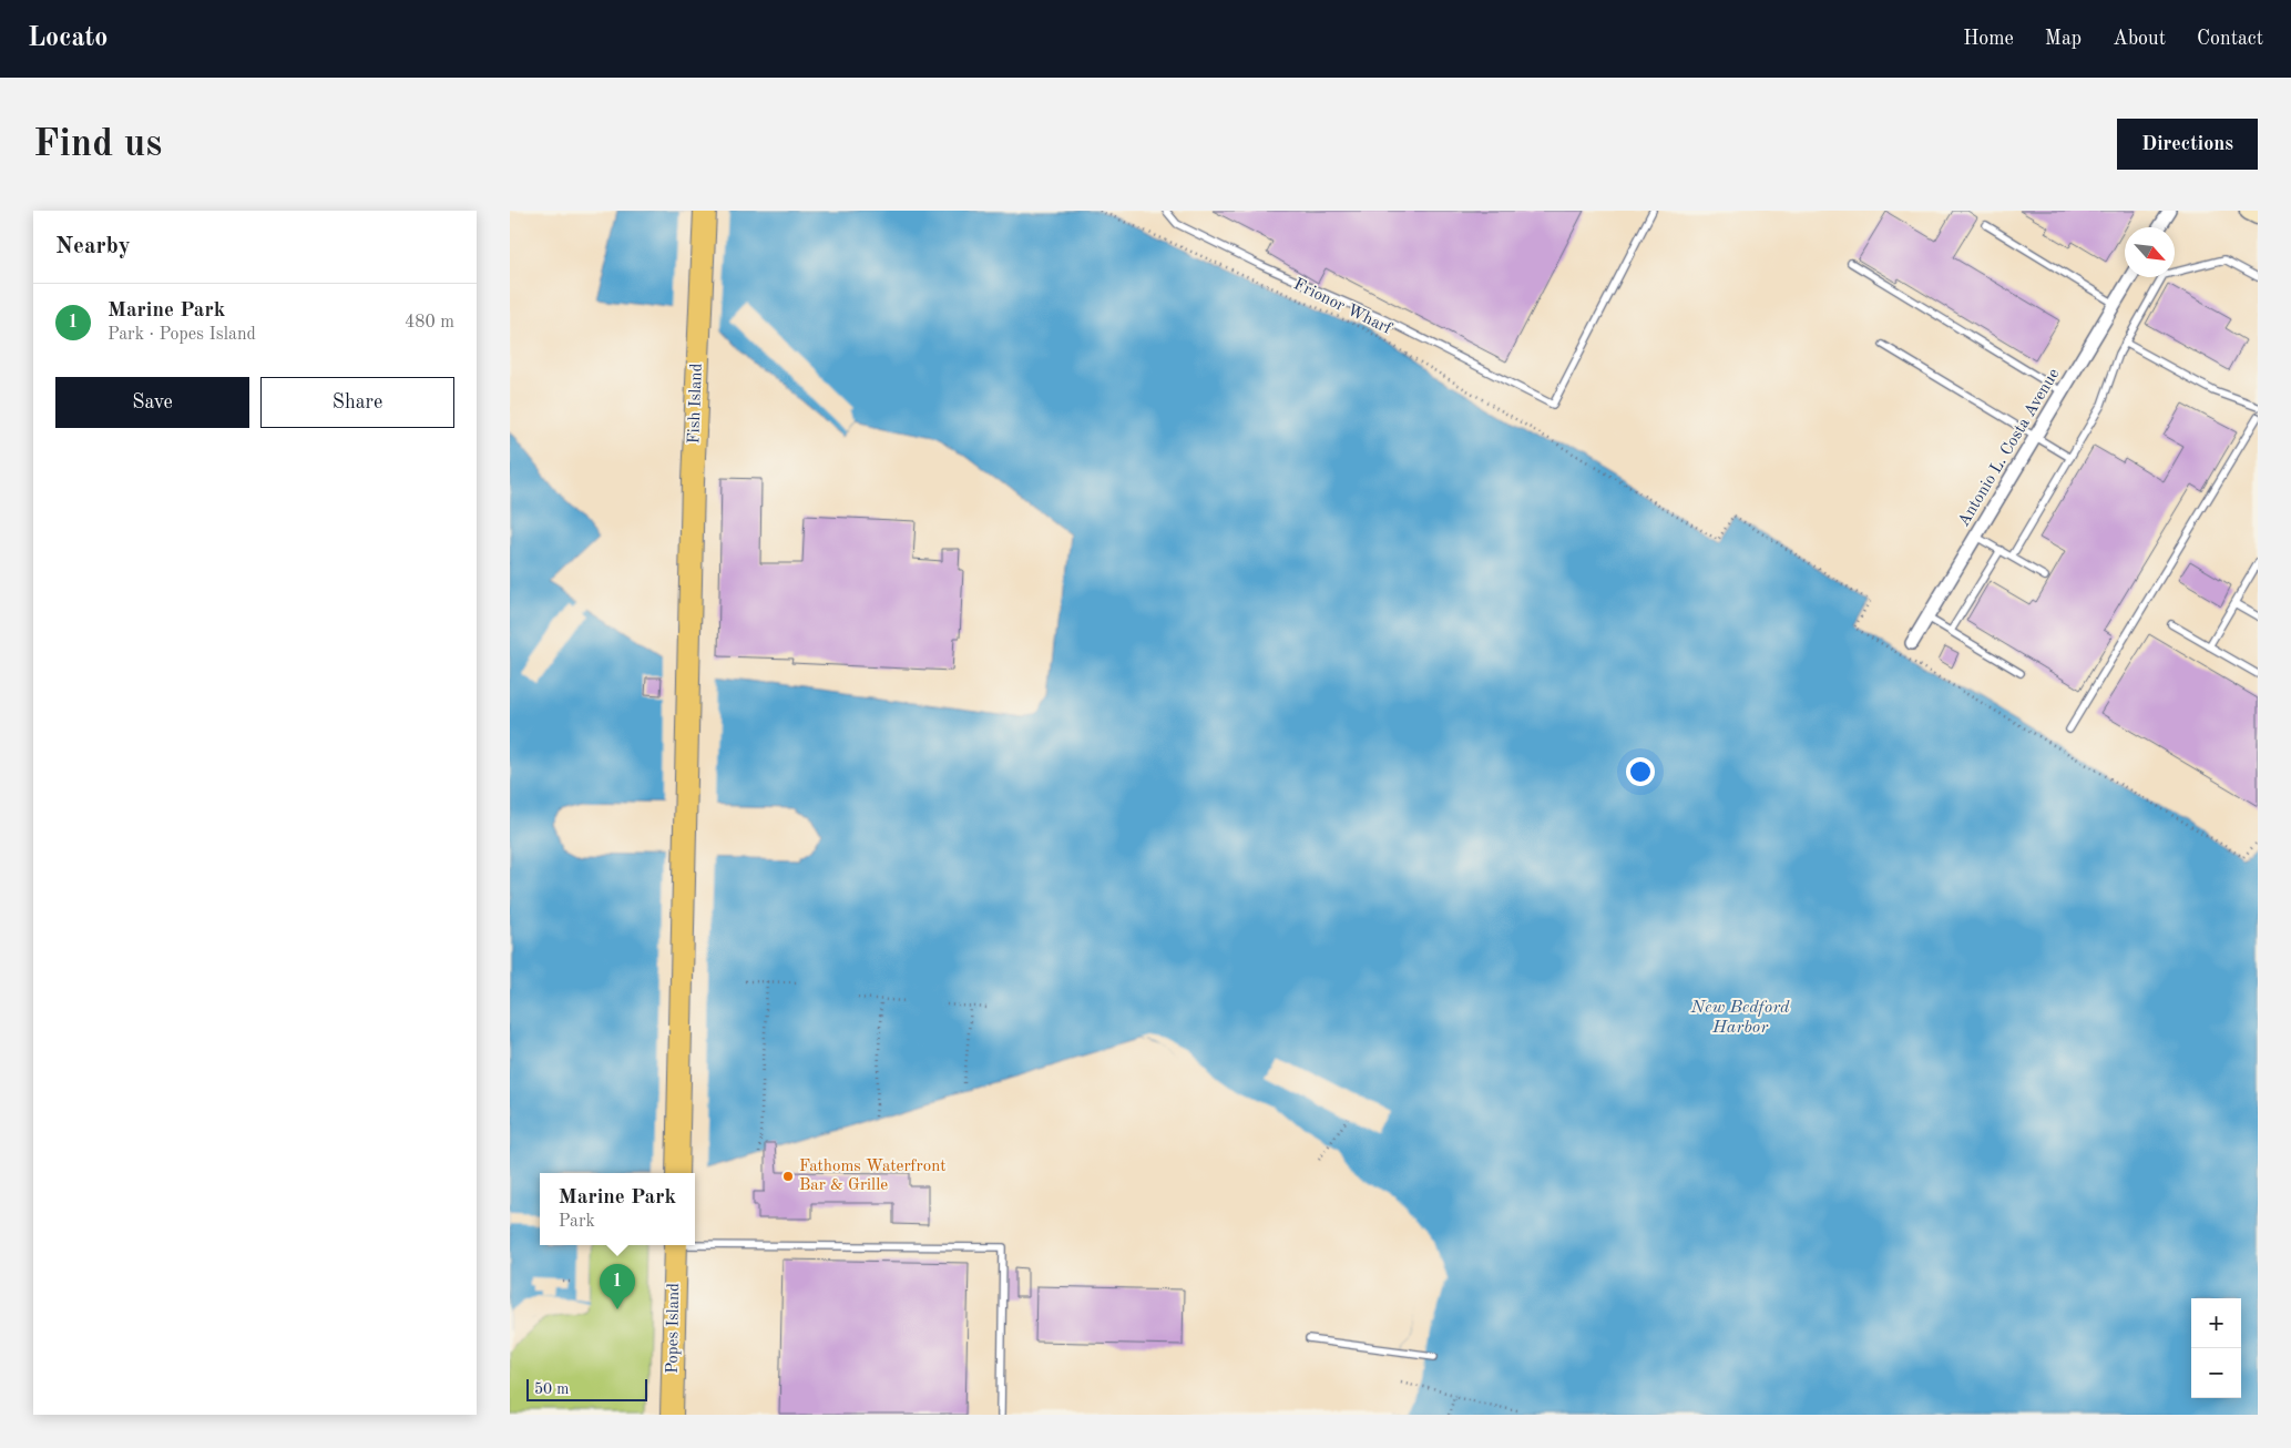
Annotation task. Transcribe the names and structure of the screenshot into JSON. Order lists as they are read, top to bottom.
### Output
{
  "streets": {
    "highway": ["Fish Island", "Popes Island"],
    "street": ["Antonio L. Costa Avenue"],
    "path": ["Frionor Wharf"]
  },
  "water": ["New Bedford Harbor"],
  "places": ["Fathoms Waterfront Bar & Grille"],
  "scale_bar": "50 m",
  "north": "bottom right",
  "page": {
    "header": "Locato",
    "nav": [
      "Home",
      "Map",
      "About",
      "Contact"
    ],
    "buttons": [
      "Directions",
      ["Save", "Share"]
    ],
    "title": "Find us",
    "heading": "Nearby",
    "list": [
      {
        "mark": "1",
        "name": "Marine Park",
        "note": "Park · Popes Island",
        "value": "480 m"
      }
    ],
    "popup": ["Marine Park", "Park"],
    "pins": "1",
    "map_buttons": ["+", "−"],
    "scale": "50 m"
  }
}
